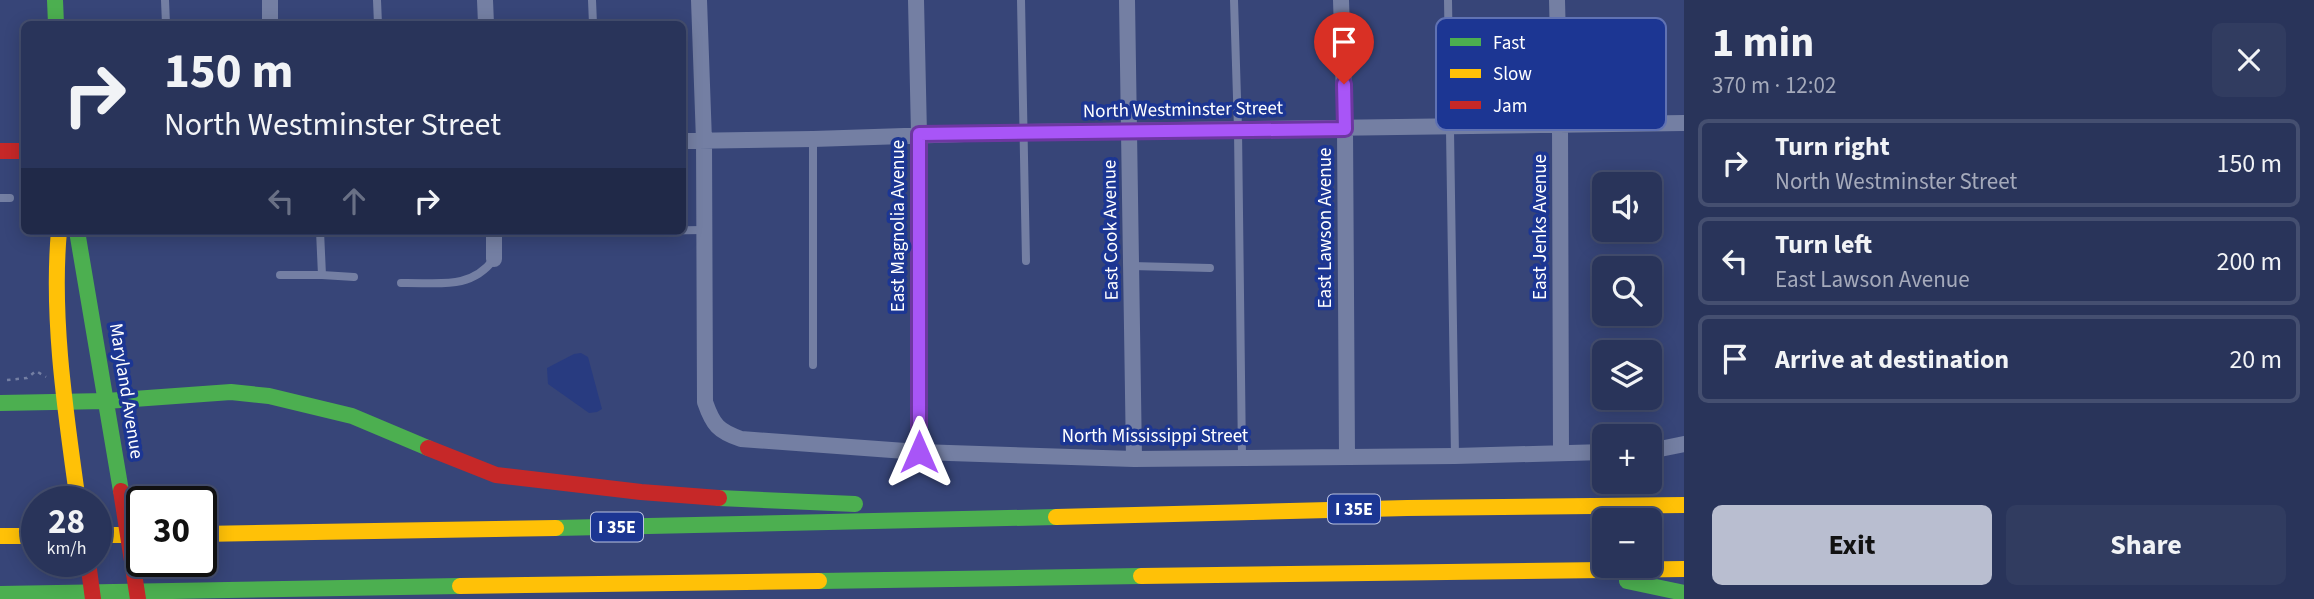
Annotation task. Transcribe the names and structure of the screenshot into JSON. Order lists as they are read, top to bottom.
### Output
{
  "streets": {
    "main road": ["Maryland Avenue", "I 35E"],
    "street": [
      "North Westminster Street",
      "East Magnolia Avenue",
      "East Jenks Avenue",
      "East Lawson Avenue",
      "East Cook Avenue",
      "North Mississippi Street"
    ]
  },
  "crossings": [
    ["North Westminster Street", "East Magnolia Avenue"],
    ["North Westminster Street", "East Lawson Avenue"],
    ["North Westminster Street", "East Cook Avenue"],
    ["East Magnolia Avenue", "North Mississippi Street"],
    ["East Jenks Avenue", "North Mississippi Street"],
    ["East Lawson Avenue", "North Mississippi Street"],
    ["East Cook Avenue", "North Mississippi Street"]
  ],
  "legend": ["Fast", "Slow", "Jam"],
  "page": {
    "heading": ["1 min", "370 m · 12:02"],
    "turn": ["150 m", "North Westminster Street"],
    "list": [
      {
        "name": "Turn right",
        "note": "North Westminster Street",
        "value": "150 m"
      },
      {
        "name": "Turn left",
        "note": "East Lawson Avenue",
        "value": "200 m"
      },
      {
        "name": "Arrive at destination",
        "value": "20 m"
      }
    ],
    "map_buttons": ["+", "−"],
    "speed": "28 km/h",
    "limit": "30",
    "buttons": ["Exit", "Share"]
  }
}
